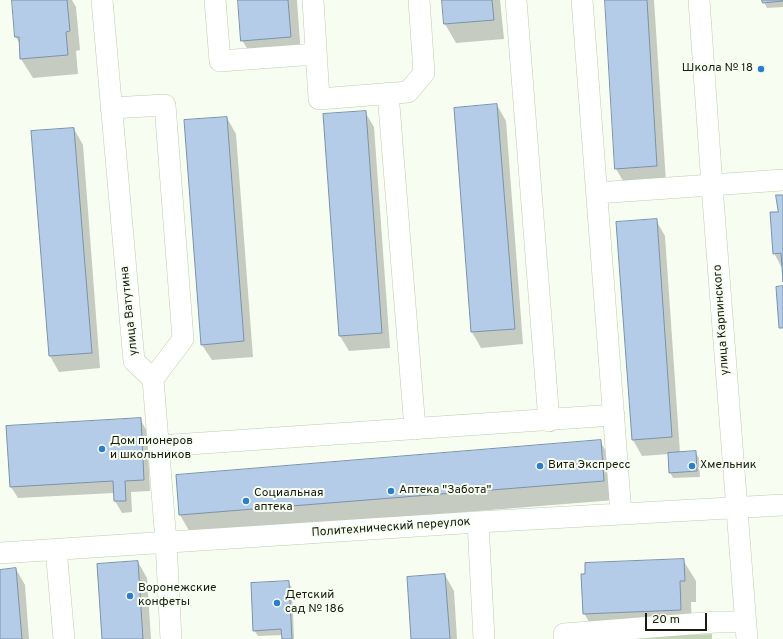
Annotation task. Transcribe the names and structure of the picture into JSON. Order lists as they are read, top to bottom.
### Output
{
  "streets": {
    "street": ["улица Ватутина", "улица Карпинского", "Политехнический переулок"]
  },
  "crossings": [
    ["улица Карпинского", "Политехнический переулок"]
  ],
  "places": [
    "Школа № 18",
    "Дом пионеров и школьников",
    "Вита Экспресс",
    "Хмельник",
    "Аптека \"Забота\"",
    "Социальная аптека",
    "Воронежские конфеты",
    "Детский сад № 186"
  ],
  "scale_bar": "20 m"
}
